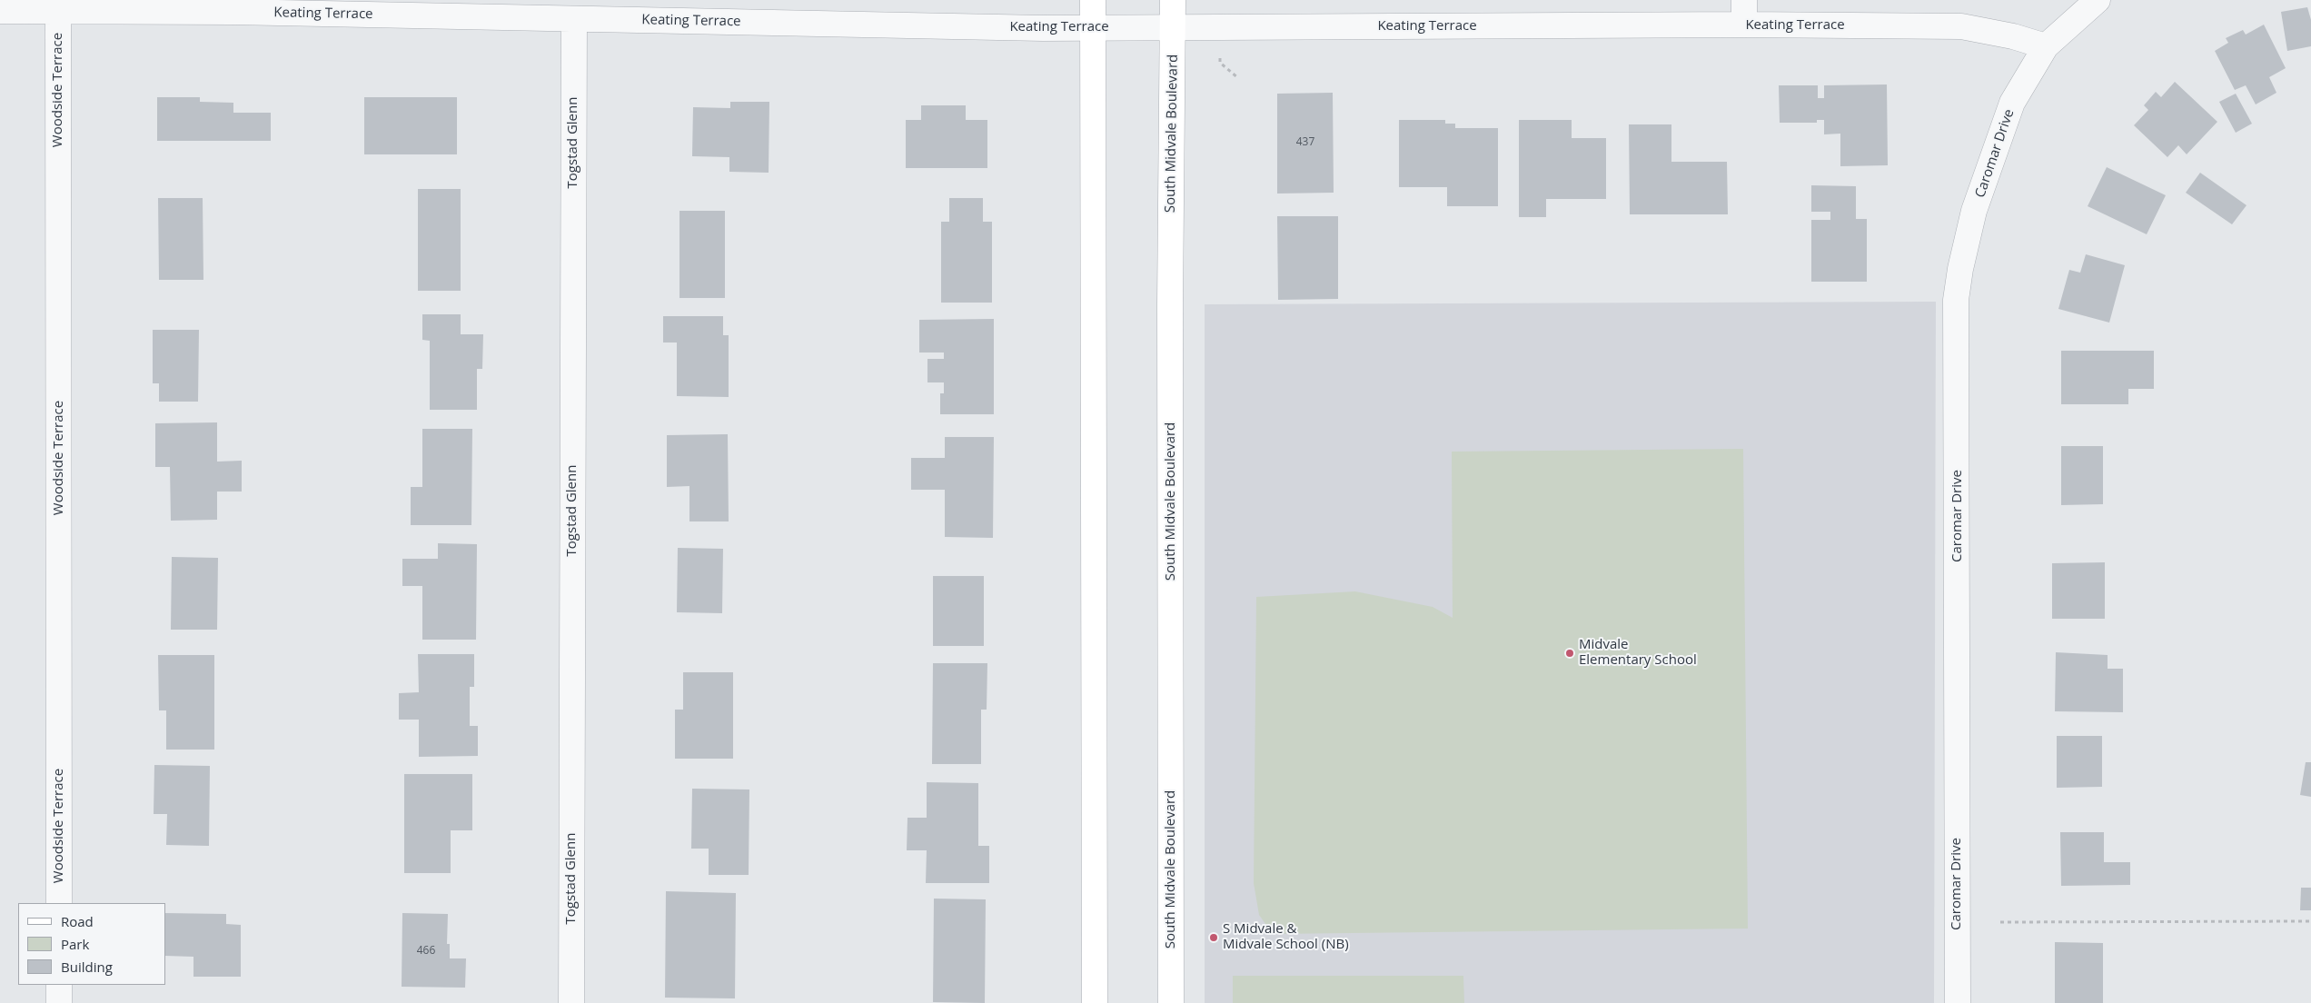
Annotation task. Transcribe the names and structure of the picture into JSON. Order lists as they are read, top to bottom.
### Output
{
  "streets": {
    "main road": ["South Midvale Boulevard"],
    "street": [
      "Keating Terrace",
      "Woodside Terrace",
      "Togstad Glenn",
      "Caromar Drive"
    ]
  },
  "crossings": [
    ["Keating Terrace", "Woodside Terrace"],
    ["Keating Terrace", "South Midvale Boulevard"],
    ["Keating Terrace", "Togstad Glenn"],
    ["Keating Terrace", "Caromar Drive"]
  ],
  "places": ["Midvale Elementary School", "S Midvale & Midvale School (NB)"],
  "house_numbers": ["437", "466"],
  "legend": ["Road", "Park", "Building"]
}
